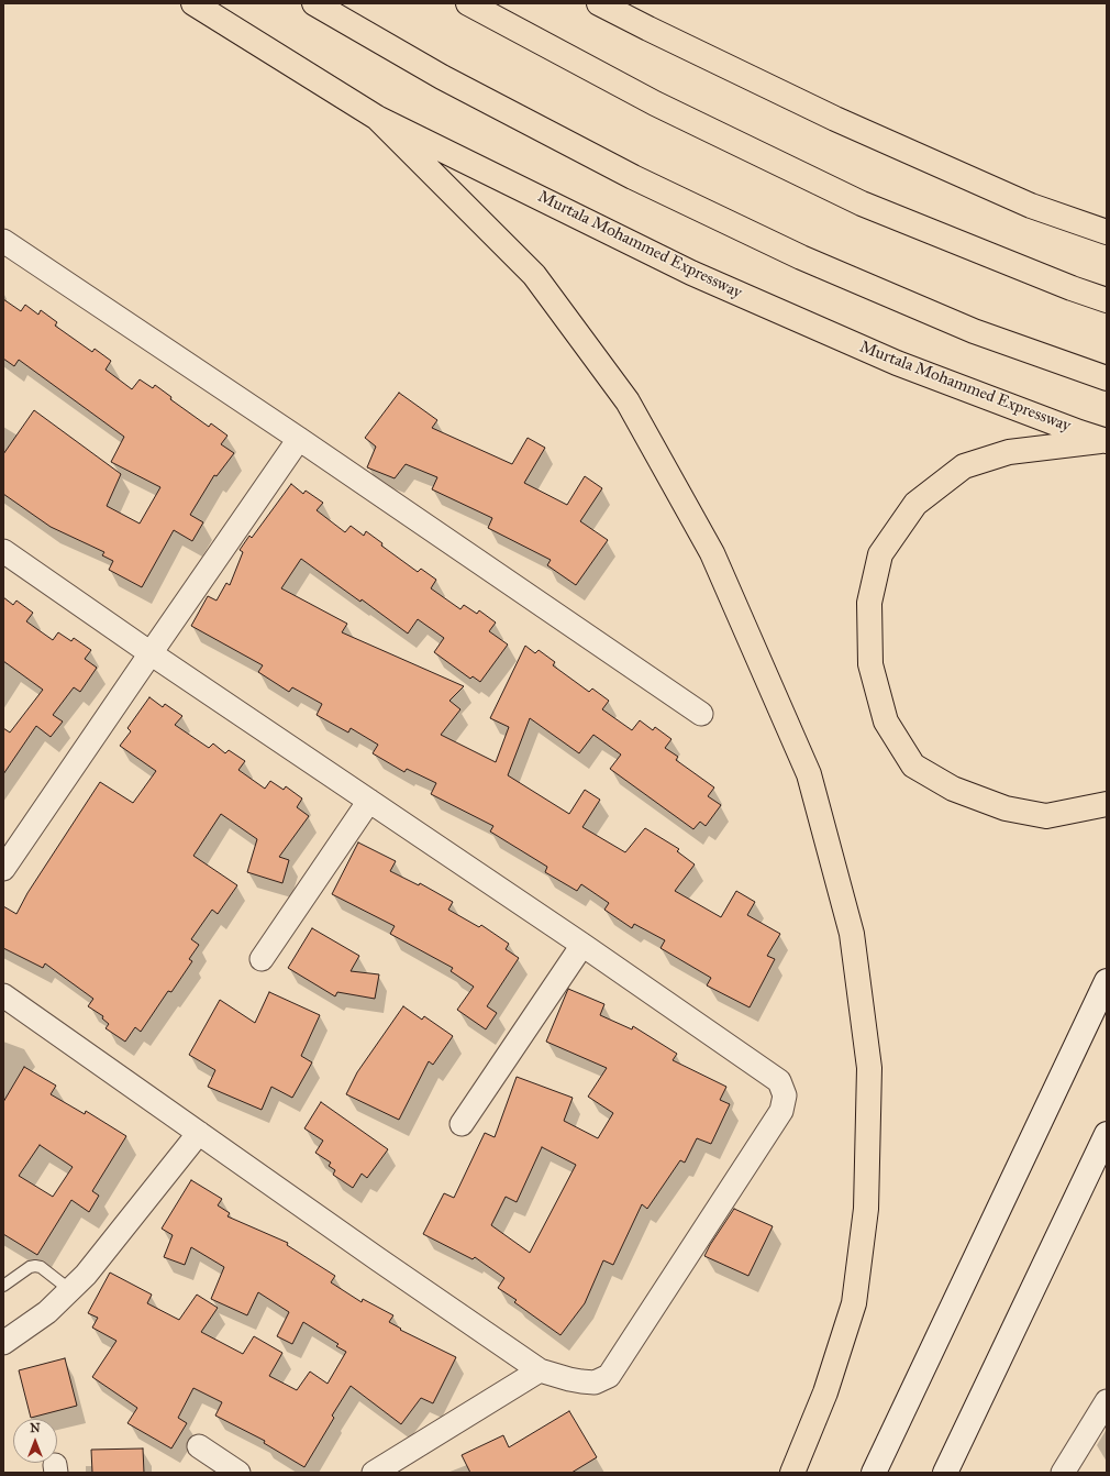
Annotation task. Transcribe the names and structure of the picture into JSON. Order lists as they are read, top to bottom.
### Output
{
  "streets": {
    "highway": ["Murtala Mohammed Expressway"]
  },
  "north": "top"
}
